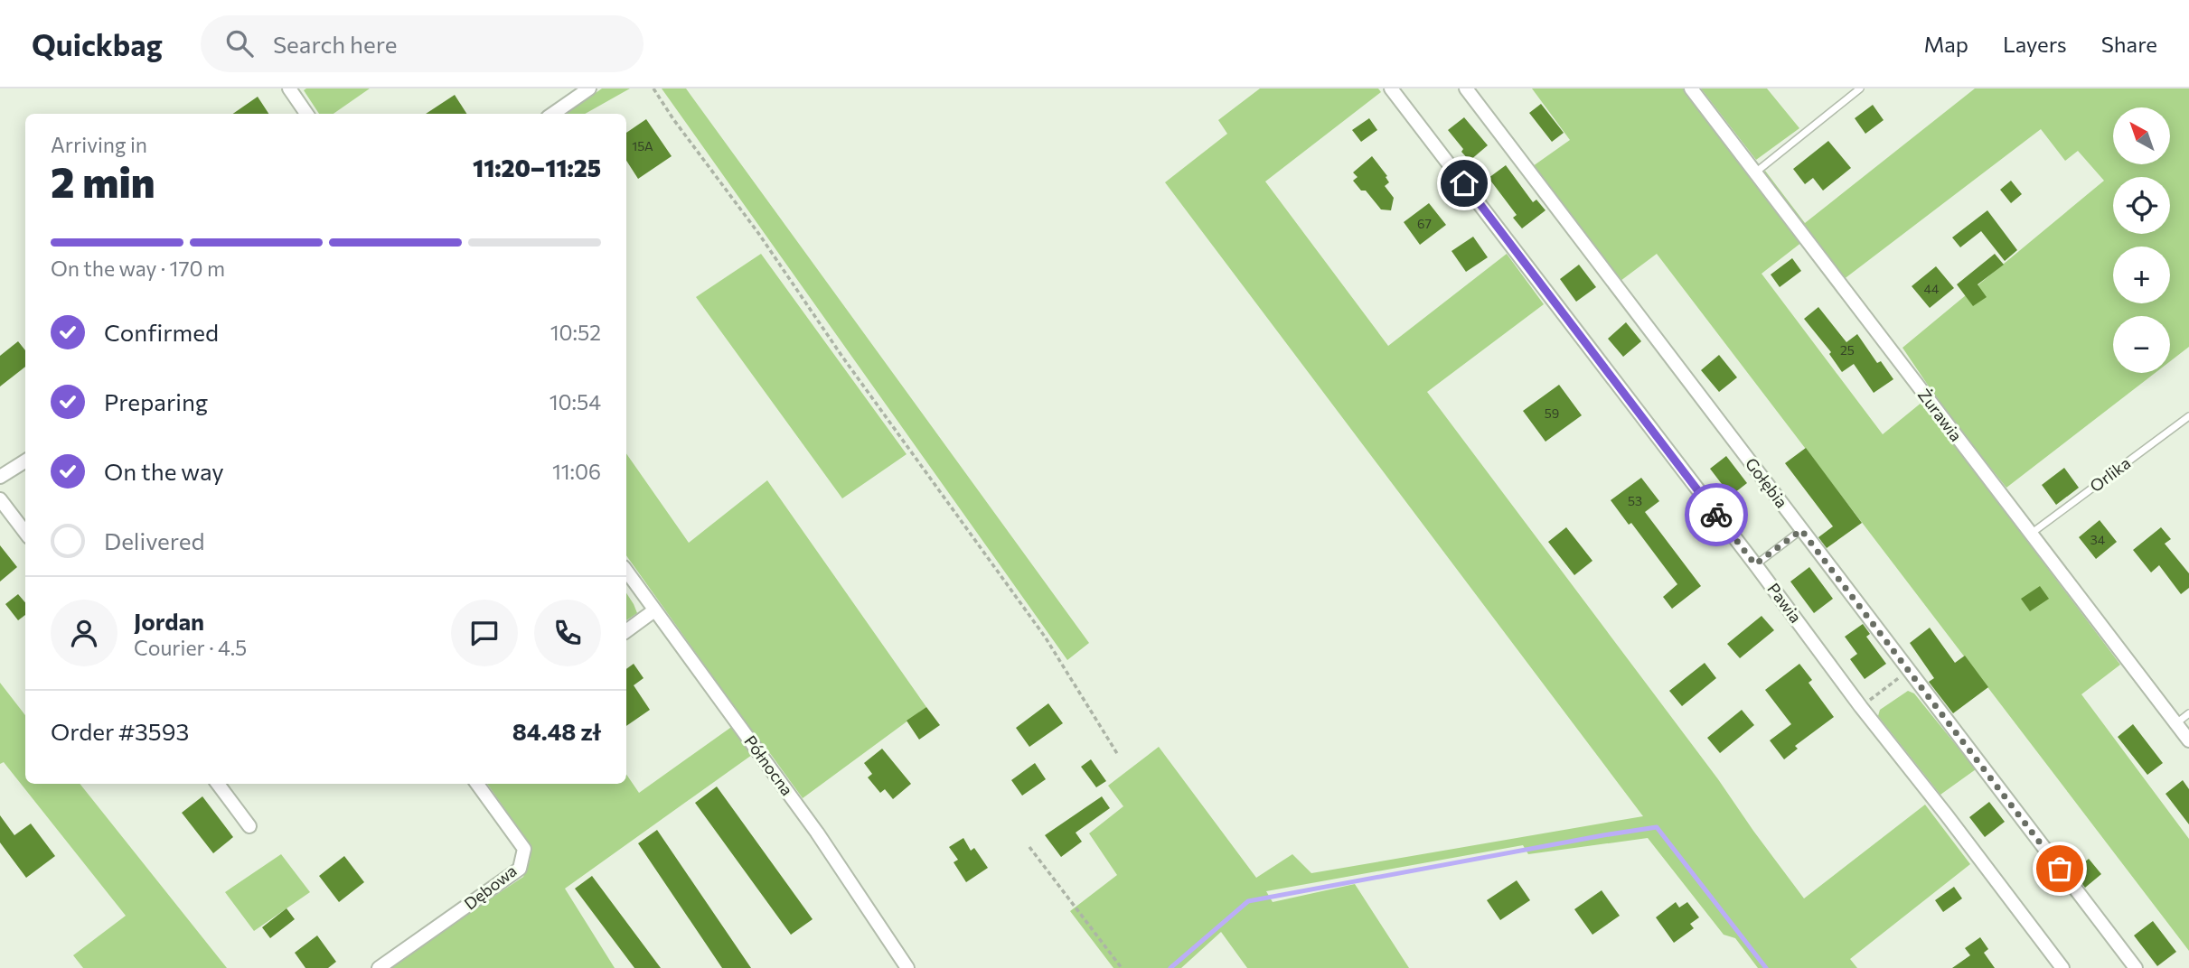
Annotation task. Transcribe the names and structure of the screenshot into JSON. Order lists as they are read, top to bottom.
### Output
{
  "streets": {
    "street": [
      "Żurawia",
      "Gołębia",
      "Pawia",
      "Północna",
      "Dębowa"
    ],
    "lane": ["Orlika"]
  },
  "crossings": [
    ["Żurawia", "Orlika"]
  ],
  "house_numbers": [
    "15A",
    "67",
    "44",
    "25",
    "59",
    "53",
    "34"
  ],
  "north": "top left",
  "page": {
    "header": "Quickbag",
    "search": "Search here",
    "nav": ["Map", "Layers", "Share"],
    "map_buttons": ["+", "−"],
    "heading": ["2 min", "Arriving in", "11:20–11:25"],
    "panel": [
      "Jordan",
      "Courier · 4.5",
      "Order #3593",
      "84.48 zł"
    ],
    "bar": "On the way · 170 m",
    "list": [
      ["Confirmed", "10:52"],
      ["Preparing", "10:54"],
      ["On the way", "11:06"],
      "Delivered"
    ]
  }
}
